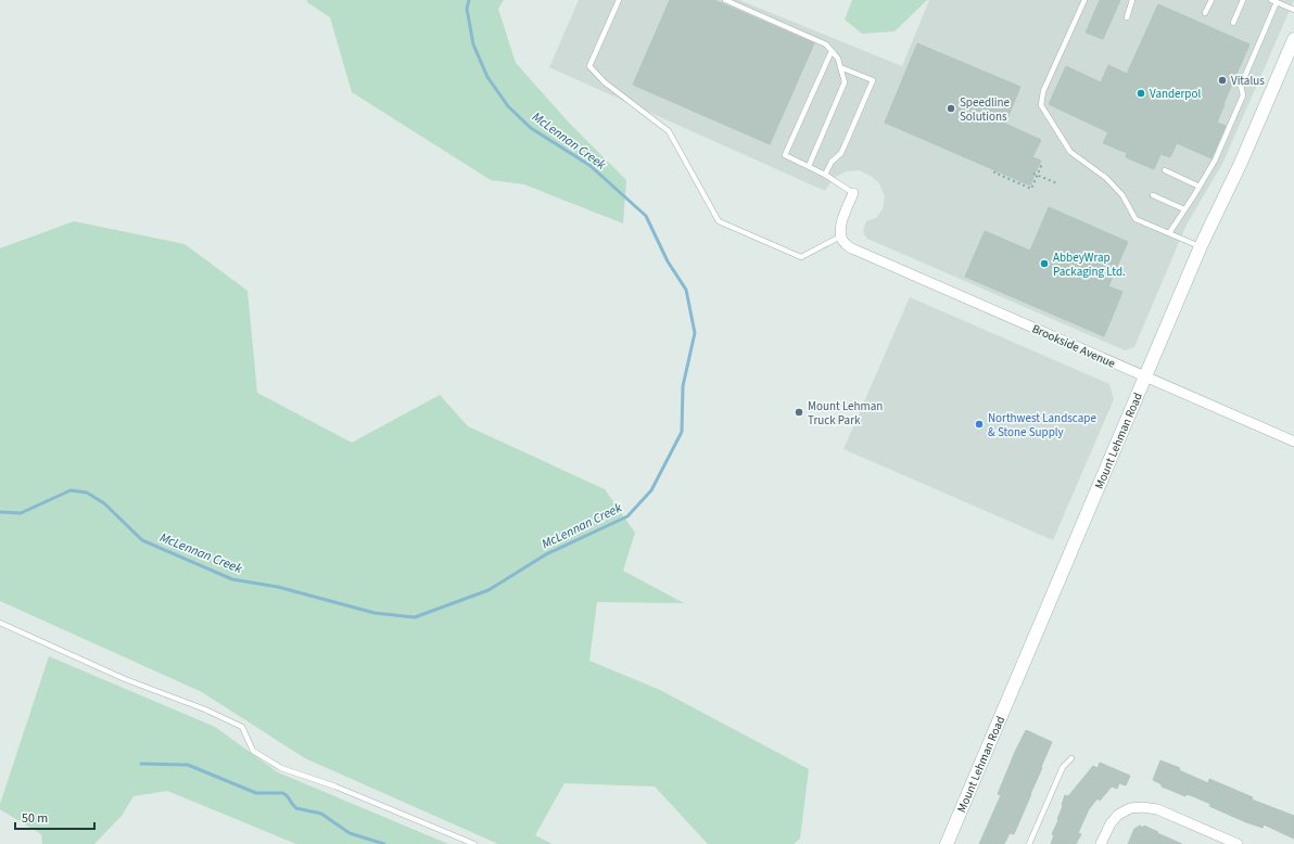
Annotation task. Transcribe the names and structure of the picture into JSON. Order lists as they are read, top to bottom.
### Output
{
  "streets": {
    "main road": ["Mount Lehman Road"],
    "street": ["Brookside Avenue"]
  },
  "crossings": [
    ["Brookside Avenue", "Mount Lehman Road"]
  ],
  "water": ["McLennan Creek"],
  "places": [
    "Vitalus",
    "Vanderpol",
    "Speedline Solutions",
    "AbbeyWrap Packaging Ltd.",
    "Mount Lehman Truck Park",
    "Northwest Landscape & Stone Supply"
  ],
  "scale_bar": "50 m"
}
